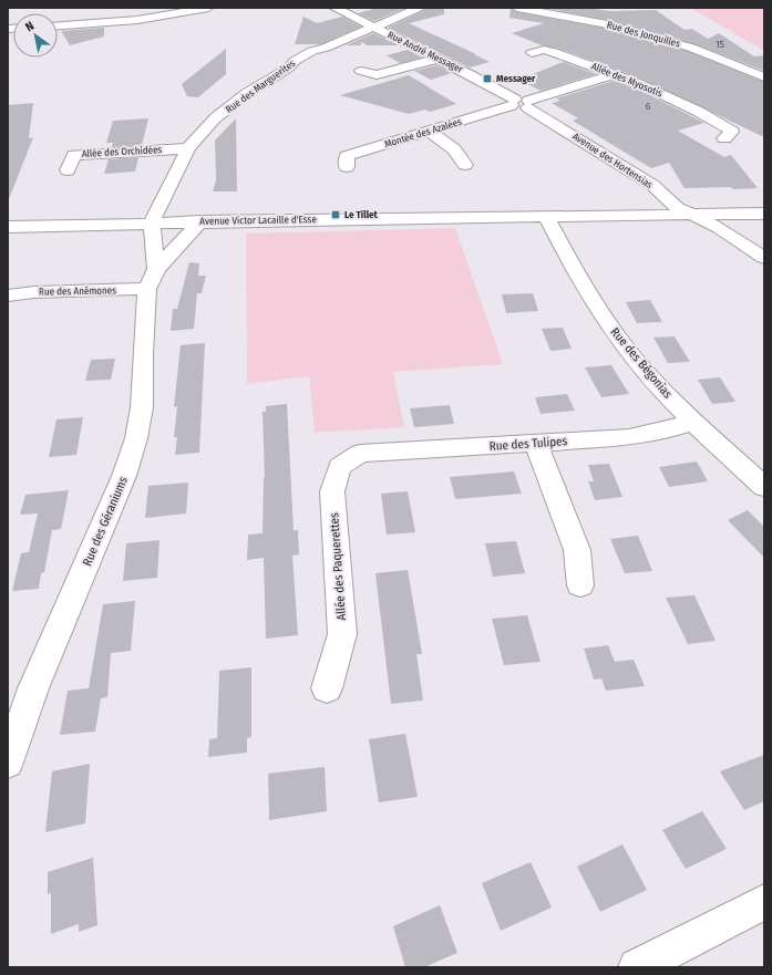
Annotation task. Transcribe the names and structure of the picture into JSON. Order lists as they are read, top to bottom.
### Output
{
  "streets": {
    "street": [
      "Rue des Jonquilles",
      "Rue André Messager",
      "Allée des Myosotis",
      "Rue des Marguerites",
      "Montée des Azalées",
      "Allée des Orchidées",
      "Avenue des Hortensias",
      "Avenue Victor Lacaille d'Esse",
      "Rue des Anémones",
      "Rue des Bégonias",
      "Rue des Tulipes",
      "Rue des Géraniums",
      "Allée des Paquerettes"
    ]
  },
  "crossings": [
    ["Rue André Messager", "Rue des Marguerites"],
    ["Rue André Messager", "Montée des Azalées"],
    ["Rue André Messager", "Avenue des Hortensias"],
    ["Allée des Myosotis", "Montée des Azalées"],
    ["Rue des Marguerites", "Allée des Orchidées"],
    ["Rue des Marguerites", "Avenue Victor Lacaille d'Esse"],
    ["Rue des Marguerites", "Rue des Géraniums"],
    ["Montée des Azalées", "Avenue des Hortensias"],
    ["Avenue des Hortensias", "Avenue Victor Lacaille d'Esse"],
    ["Avenue Victor Lacaille d'Esse", "Rue des Bégonias"],
    ["Avenue Victor Lacaille d'Esse", "Rue des Géraniums"],
    ["Rue des Anémones", "Rue des Géraniums"],
    ["Rue des Bégonias", "Rue des Tulipes"],
    ["Rue des Tulipes", "Allée des Paquerettes"]
  ],
  "places": {
    "transit": ["Messager", "Le Tillet"]
  },
  "house_numbers": ["15", "6"],
  "north": "top left"
}
